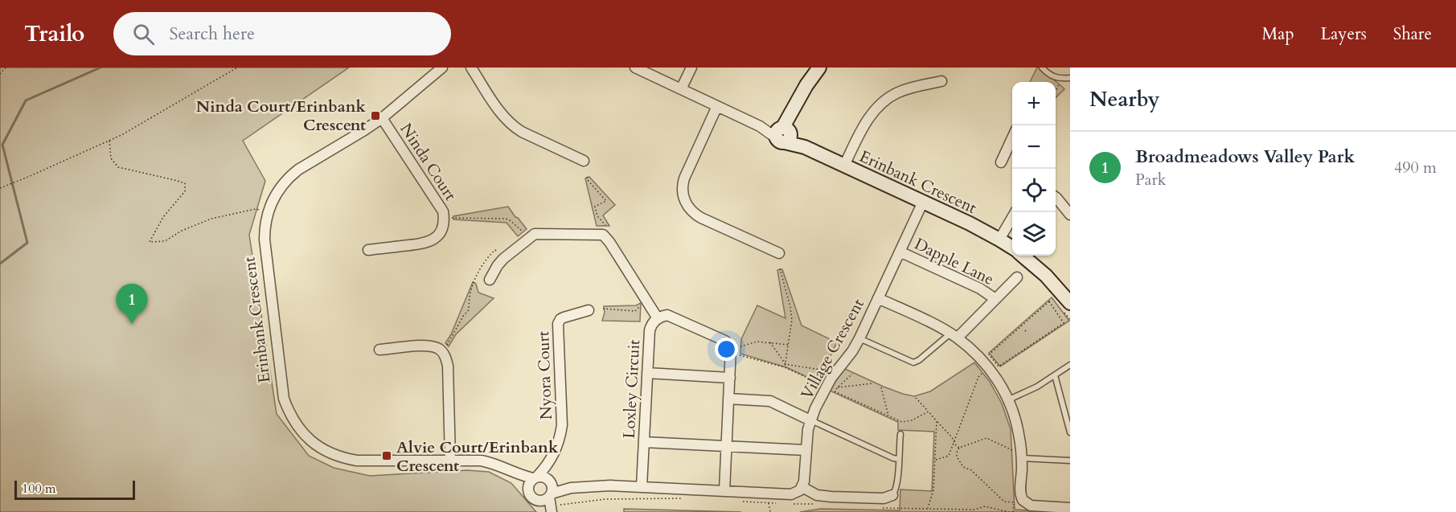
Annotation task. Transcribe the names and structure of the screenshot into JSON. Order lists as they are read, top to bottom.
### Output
{
  "streets": {
    "street": [
      "Ninda Court",
      "Erinbank Crescent",
      "Dapple Lane",
      "Village Crescent",
      "Nyora Court",
      "Loxley Circuit"
    ]
  },
  "crossings": [
    ["Ninda Court", "Erinbank Crescent"],
    ["Erinbank Crescent", "Village Crescent"],
    ["Erinbank Crescent", "Nyora Court"],
    ["Dapple Lane", "Village Crescent"]
  ],
  "places": {
    "transit": ["Ninda Court/Erinbank Crescent", "Alvie Court/Erinbank Crescent"]
  },
  "scale_bar": "100 m",
  "page": {
    "header": "Trailo",
    "search": "Search here",
    "nav": ["Map", "Layers", "Share"],
    "heading": "Nearby",
    "map_buttons": ["+", "−"],
    "list": [
      {
        "mark": "1",
        "name": "Broadmeadows Valley Park",
        "note": "Park",
        "value": "490 m"
      }
    ],
    "pins": "1",
    "scale": "100 m"
  }
}
